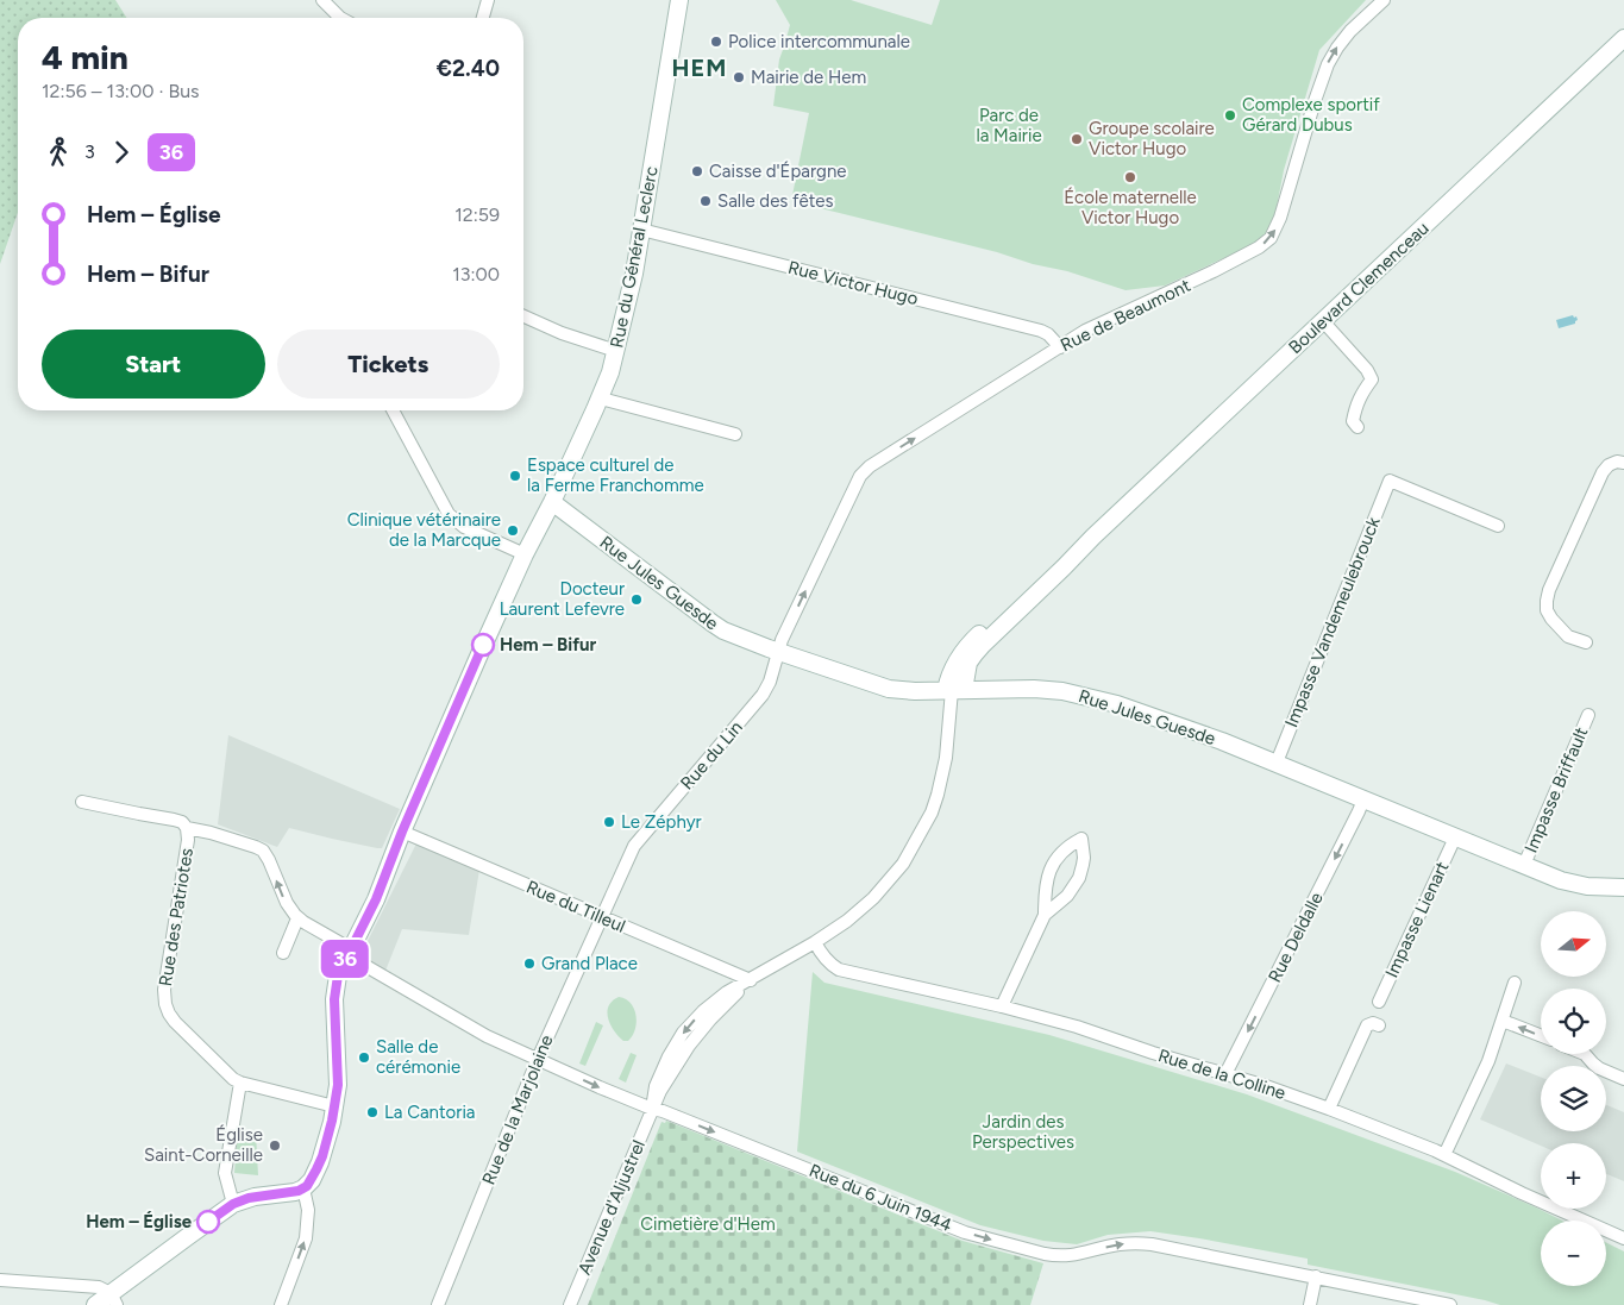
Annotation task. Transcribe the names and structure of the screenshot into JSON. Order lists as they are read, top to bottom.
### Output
{
  "streets": {
    "main road": ["Rue du Général Leclerc", "Boulevard Clemenceau", "Rue Jules Guesde"],
    "street": [
      "Rue Victor Hugo",
      "Rue de Beaumont",
      "Impasse Vandemeulebrouck",
      "Rue du Lin",
      "Impasse Briffault",
      "Rue du Tilleul",
      "Rue des Patriotes",
      "Impasse Lienart",
      "Rue Deldalle",
      "Rue de la Colline",
      "Rue de la Marjolaine",
      "Rue du 6 Juin 1944",
      "Avenue d'Aljustrel"
    ]
  },
  "crossings": [
    ["Rue du Général Leclerc", "Rue Victor Hugo"],
    ["Rue du Général Leclerc", "Rue Jules Guesde"],
    ["Rue du Général Leclerc", "Rue du Tilleul"],
    ["Rue du Général Leclerc", "Rue du 6 Juin 1944"],
    ["Rue Victor Hugo", "Rue de Beaumont"],
    ["Boulevard Clemenceau", "Rue Jules Guesde"],
    ["Boulevard Clemenceau", "Avenue d'Aljustrel"],
    ["Rue de Beaumont", "Rue Jules Guesde"],
    ["Rue de Beaumont", "Rue du Lin"],
    ["Rue Jules Guesde", "Impasse Vandemeulebrouck"],
    ["Rue Jules Guesde", "Rue du Lin"],
    ["Rue Jules Guesde", "Impasse Briffault"],
    ["Rue Jules Guesde", "Impasse Lienart"],
    ["Rue Jules Guesde", "Rue Deldalle"],
    ["Rue Jules Guesde", "Avenue d'Aljustrel"],
    ["Rue du Lin", "Rue du Tilleul"],
    ["Rue du Lin", "Rue de la Marjolaine"],
    ["Rue du Tilleul", "Rue de la Marjolaine"],
    ["Rue du Tilleul", "Avenue d'Aljustrel"],
    ["Rue Deldalle", "Rue de la Colline"],
    ["Rue de la Colline", "Avenue d'Aljustrel"],
    ["Rue de la Marjolaine", "Rue du 6 Juin 1944"],
    ["Rue du 6 Juin 1944", "Avenue d'Aljustrel"]
  ],
  "one_way": ["Rue de Beaumont", "Rue Deldalle", "Rue du 6 Juin 1944"],
  "districts": ["HEM"],
  "parks": ["Parc de la Mairie", "Jardin des Perspectives", "Cimetière d'Hem"],
  "places": [
    "Police intercommunale",
    "Mairie de Hem",
    "Complexe sportif Gérard Dubus",
    "Groupe scolaire Victor Hugo",
    "Caisse d'Épargne",
    "École maternelle Victor Hugo",
    "Salle des fêtes",
    "Espace culturel de la Ferme Franchomme",
    "Clinique vétérinaire de la Marcque",
    "Docteur Laurent Lefevre",
    "Hem – Bifur",
    "Le Zéphyr",
    "Grand Place",
    "Salle de cérémonie",
    "La Cantoria",
    "Église Saint-Corneille",
    "Hem – Église"
  ],
  "lines": ["bus line 36"],
  "north": "right",
  "page": {
    "on_map": "36",
    "heading": ["4 min", "12:56 – 13:00 · Bus", "€2.40"],
    "legs": ["3", "36"],
    "list": [
      {
        "name": "Hem – Église",
        "value": "12:59"
      },
      {
        "name": "Hem – Bifur",
        "value": "13:00"
      }
    ],
    "buttons": ["Start", "Tickets"],
    "map_buttons": ["+", "−"]
  }
}
